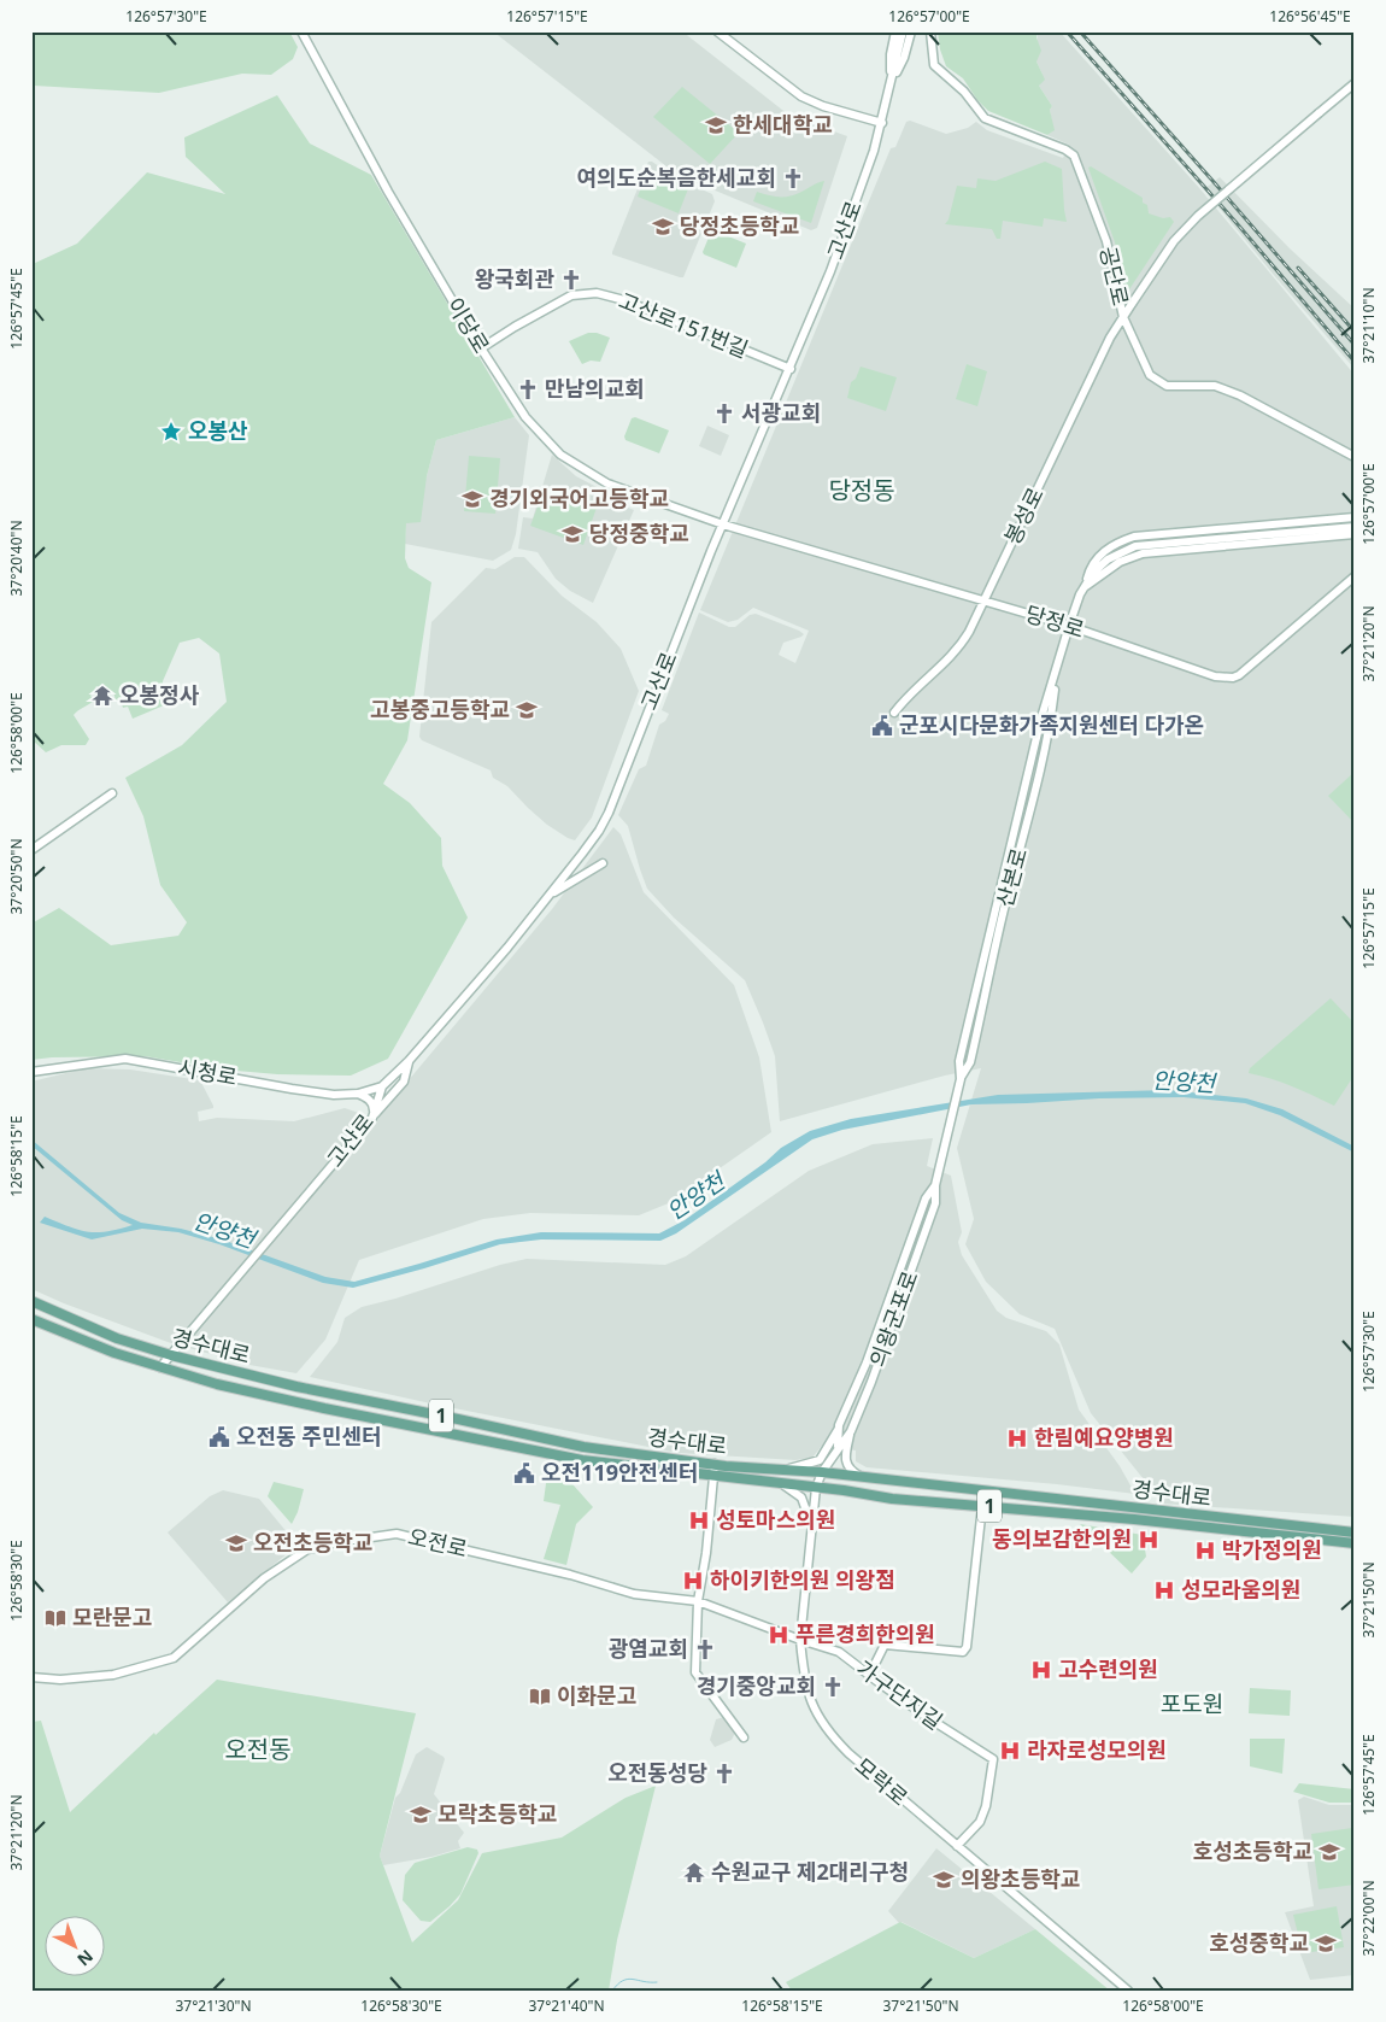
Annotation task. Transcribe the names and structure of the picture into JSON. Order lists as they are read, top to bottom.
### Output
{
  "streets": {
    "main road": ["경수대로", "1"],
    "street": [
      "고산로",
      "공단로",
      "이당로",
      "고산로151번길",
      "봉성로",
      "당정로",
      "산본로",
      "시청로",
      "의왕군포로",
      "오전로",
      "가구단지길",
      "모락로"
    ]
  },
  "crossings": [
    ["고산로", "이당로"],
    ["고산로", "고산로151번길"],
    ["고산로", "당정로"],
    ["고산로", "시청로"],
    ["고산로", "경수대로"],
    ["공단로", "봉성로"],
    ["이당로", "고산로151번길"],
    ["이당로", "당정로"],
    ["봉성로", "당정로"],
    ["당정로", "산본로"],
    ["산본로", "의왕군포로"],
    ["의왕군포로", "경수대로"],
    ["의왕군포로", "모락로"],
    ["경수대로", "모락로"],
    ["오전로", "가구단지길"],
    ["오전로", "모락로"],
    ["가구단지길", "모락로"]
  ],
  "districts": ["당정동", "포도원", "오전동"],
  "water": ["안양천"],
  "places": {
    "school or university": [
      "한세대학교",
      "당정초등학교",
      "경기외국어고등학교",
      "당정중학교",
      "고봉중고등학교",
      "오전초등학교",
      "모락초등학교",
      "호성초등학교",
      "의왕초등학교",
      "호성중학교"
    ],
    "church": [
      "여의도순복음한세교회",
      "왕국회관",
      "만남의교회",
      "서광교회",
      "광염교회",
      "경기중앙교회",
      "오전동성당"
    ],
    "place": ["오봉산"],
    "temple": ["오봉정사", "수원교구 제2대리구청"],
    "public building": ["군포시다문화가족지원센터 다가온", "오전동 주민센터", "오전119안전센터"],
    "hospital": [
      "한림예요양병원",
      "성토마스의원",
      "동의보감한의원",
      "박가정의원",
      "하이키한의원 의왕점",
      "성모라움의원",
      "푸른경희한의원",
      "고수련의원",
      "라자로성모의원"
    ],
    "library": ["모란문고", "이화문고"]
  },
  "north": "bottom right",
  "coordinates": [
    "126°57'30\"E",
    "126°57'15\"E",
    "126°57'00\"E",
    "126°56'45\"E",
    "126°57'45\"E",
    "37°21'10\"N",
    "37°20'40\"N",
    "37°21'20\"N",
    "126°58'00\"E",
    "37°20'50\"N",
    "126°58'15\"E",
    "126°58'30\"E",
    "37°21'50\"N",
    "37°22'00\"N",
    "37°21'30\"N",
    "37°21'40\"N"
  ]
}
